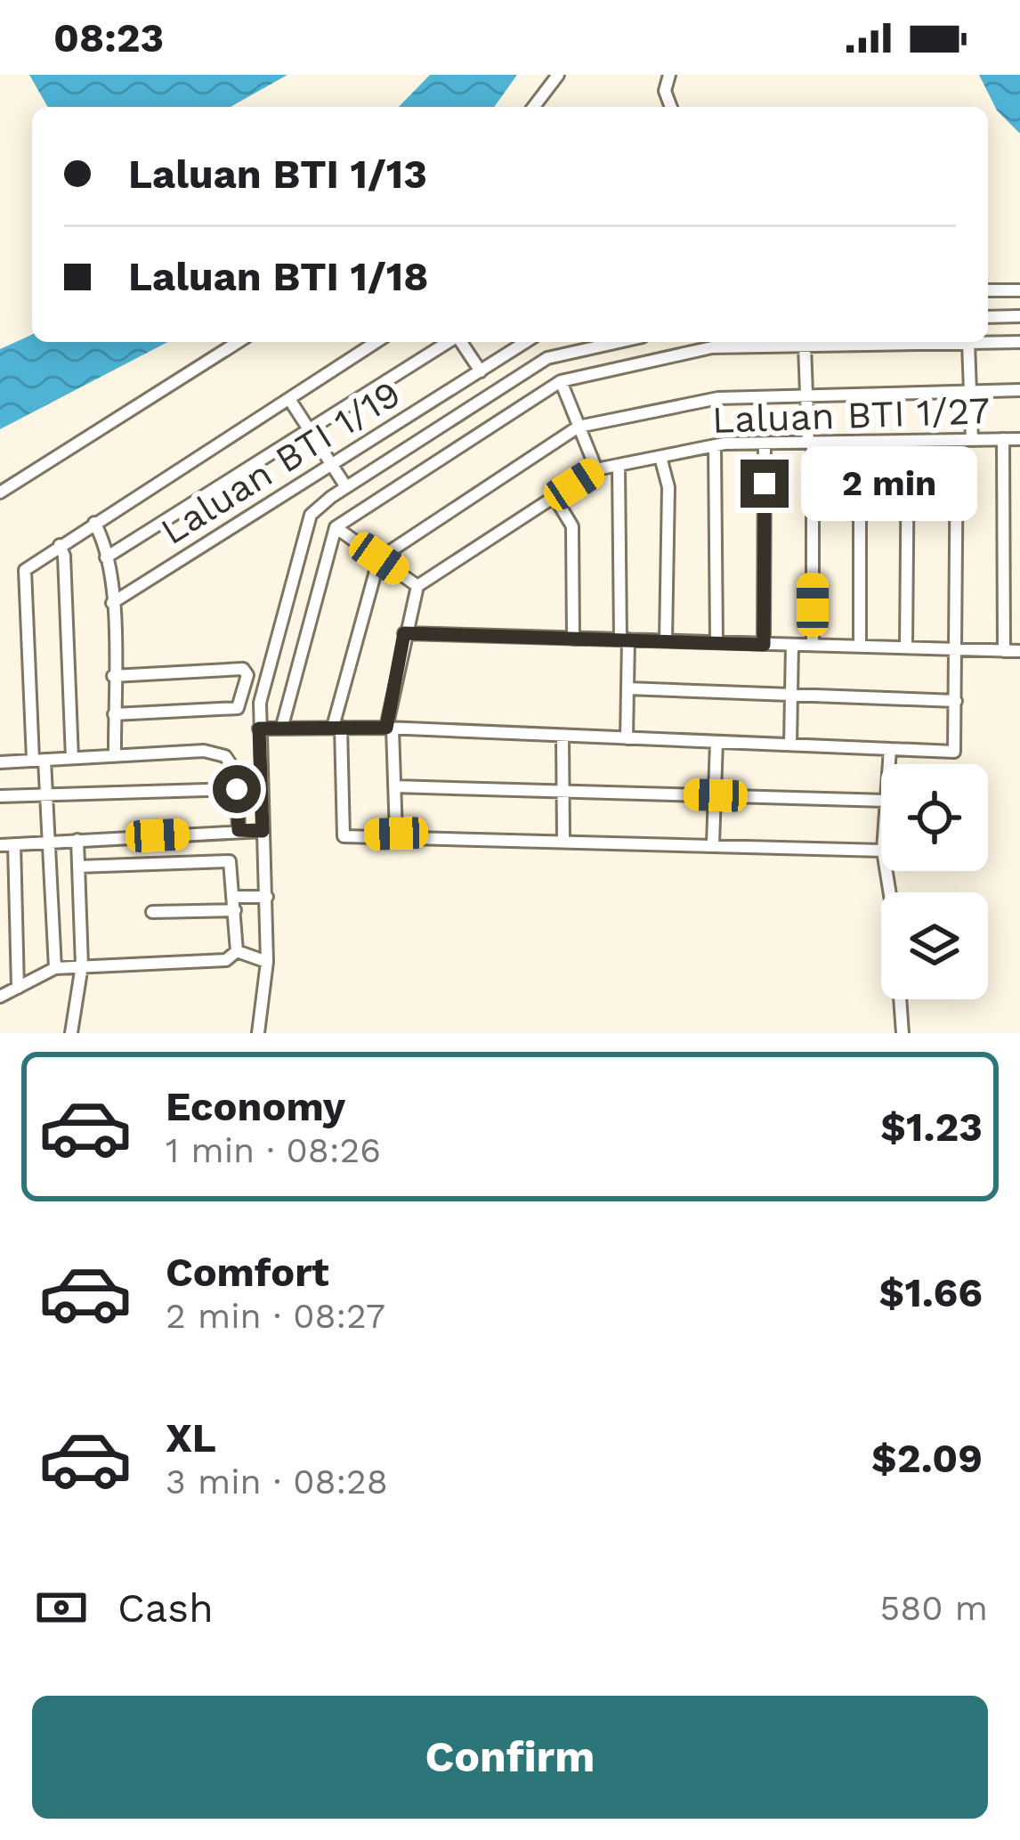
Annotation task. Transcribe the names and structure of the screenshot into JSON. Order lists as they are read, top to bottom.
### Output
{
  "streets": {
    "street": ["Laluan BTI 1/27", "Laluan BTI 1/19"]
  },
  "page": {
    "status": "08:23",
    "banner": ["Laluan BTI 1/13", "Laluan BTI 1/18"],
    "bubble": "2 min",
    "list": [
      {
        "name": "Economy",
        "note": "1 min · 08:26",
        "value": "$1.23"
      },
      {
        "name": "Comfort",
        "note": "2 min · 08:27",
        "value": "$1.66"
      },
      {
        "name": "XL",
        "note": "3 min · 08:28",
        "value": "$2.09"
      }
    ],
    "pay": ["Cash", "580 m"],
    "buttons": "Confirm"
  }
}
